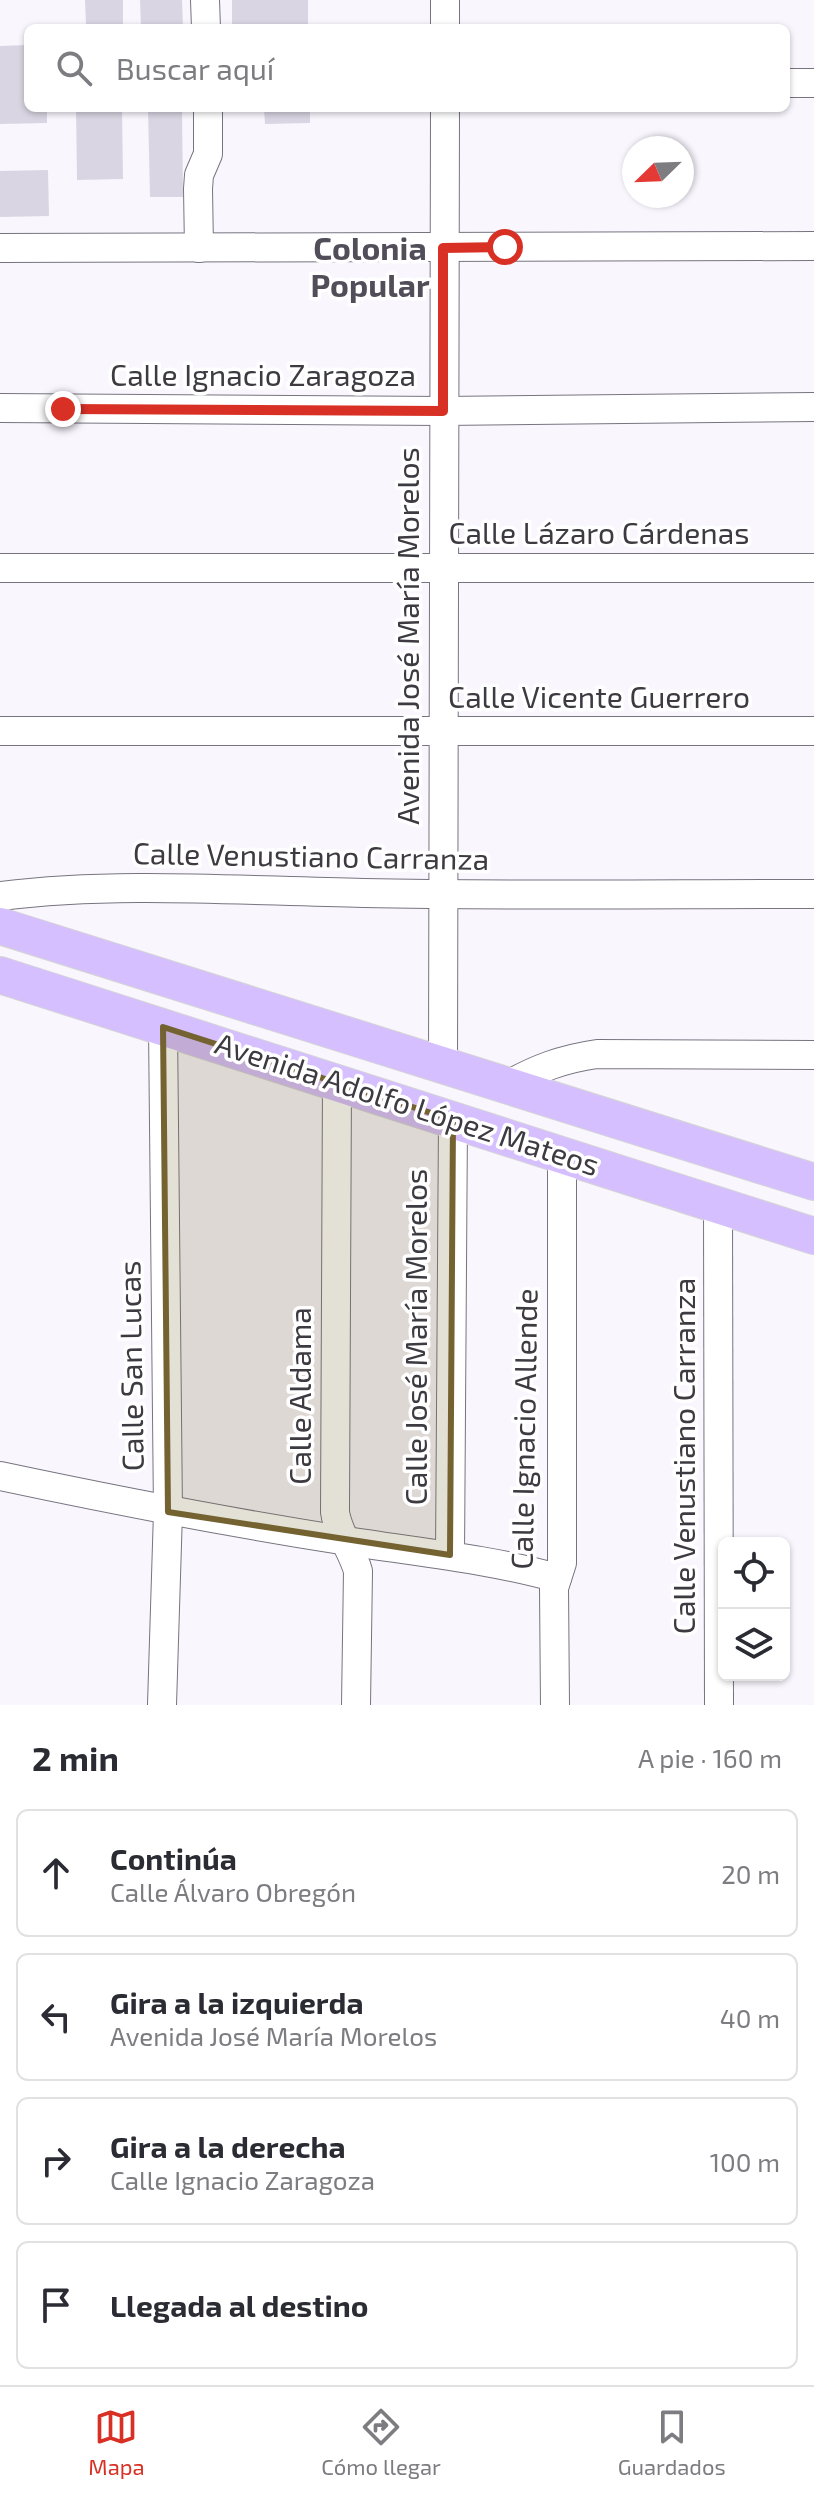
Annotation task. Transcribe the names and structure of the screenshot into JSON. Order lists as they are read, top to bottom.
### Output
{
  "streets": {
    "main road": ["Avenida Adolfo López Mateos"],
    "street": [
      "Calle Ignacio Zaragoza",
      "Calle Lázaro Cárdenas",
      "Avenida José María Morelos",
      "Calle Vicente Guerrero",
      "Calle Venustiano Carranza",
      "Calle José María Morelos",
      "Calle San Lucas",
      "Calle Aldama",
      "Calle Ignacio Allende"
    ]
  },
  "crossings": [
    ["Calle Ignacio Zaragoza", "Avenida José María Morelos"],
    ["Calle Lázaro Cárdenas", "Avenida José María Morelos"],
    ["Avenida José María Morelos", "Calle Vicente Guerrero"],
    ["Avenida José María Morelos", "Calle Venustiano Carranza"],
    ["Avenida José María Morelos", "Avenida Adolfo López Mateos"],
    ["Calle Venustiano Carranza", "Avenida Adolfo López Mateos"],
    ["Avenida Adolfo López Mateos", "Calle José María Morelos"],
    ["Avenida Adolfo López Mateos", "Calle San Lucas"],
    ["Avenida Adolfo López Mateos", "Calle Aldama"],
    ["Avenida Adolfo López Mateos", "Calle Ignacio Allende"]
  ],
  "districts": ["Colonia Popular"],
  "north": "bottom left",
  "page": {
    "search": "Buscar aquí",
    "heading": ["2 min", "A pie · 160 m"],
    "list": [
      ["Continúa", "Calle Álvaro Obregón", "20 m"],
      ["Gira a la izquierda", "Avenida José María Morelos", "40 m"],
      ["Gira a la derecha", "Calle Ignacio Zaragoza", "100 m"],
      "Llegada al destino"
    ],
    "nav": ["Mapa", "Cómo llegar", "Guardados"]
  }
}
